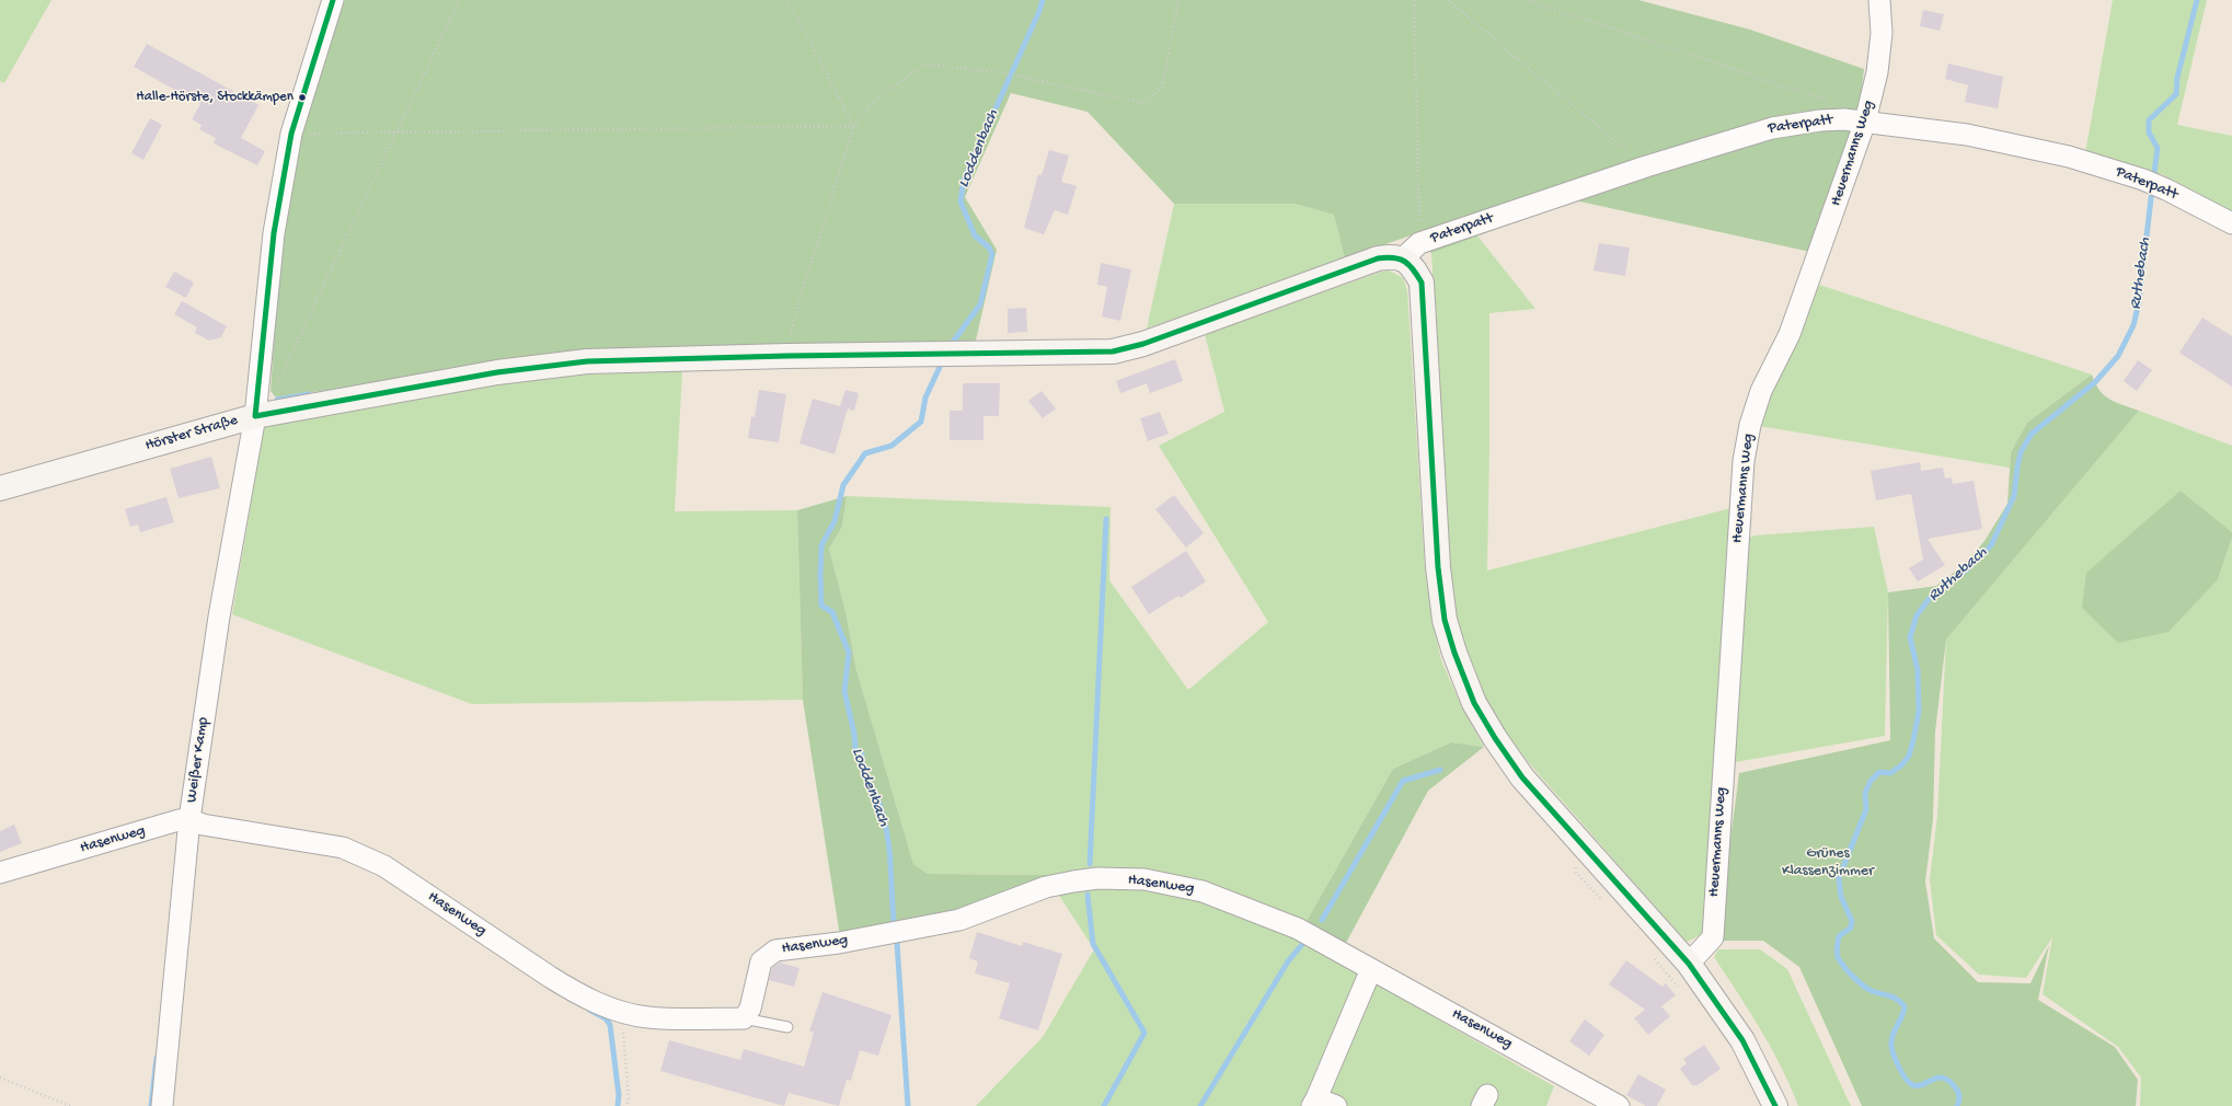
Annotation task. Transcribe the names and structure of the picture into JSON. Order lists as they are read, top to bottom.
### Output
{
  "streets": {
    "street": [
      "Paterpatt",
      "Heuermanns Weg",
      "Hörster Straße",
      "Weißer Kamp",
      "Hasenweg"
    ]
  },
  "crossings": [
    ["Paterpatt", "Heuermanns Weg"],
    ["Paterpatt", "Hörster Straße"],
    ["Hörster Straße", "Weißer Kamp"],
    ["Weißer Kamp", "Hasenweg"]
  ],
  "water": ["Loddenbach", "Ruthebach"],
  "parks": ["Grünes Klassenzimmer"],
  "places": ["Halle-Hörste, Stockkämpen"]
}
